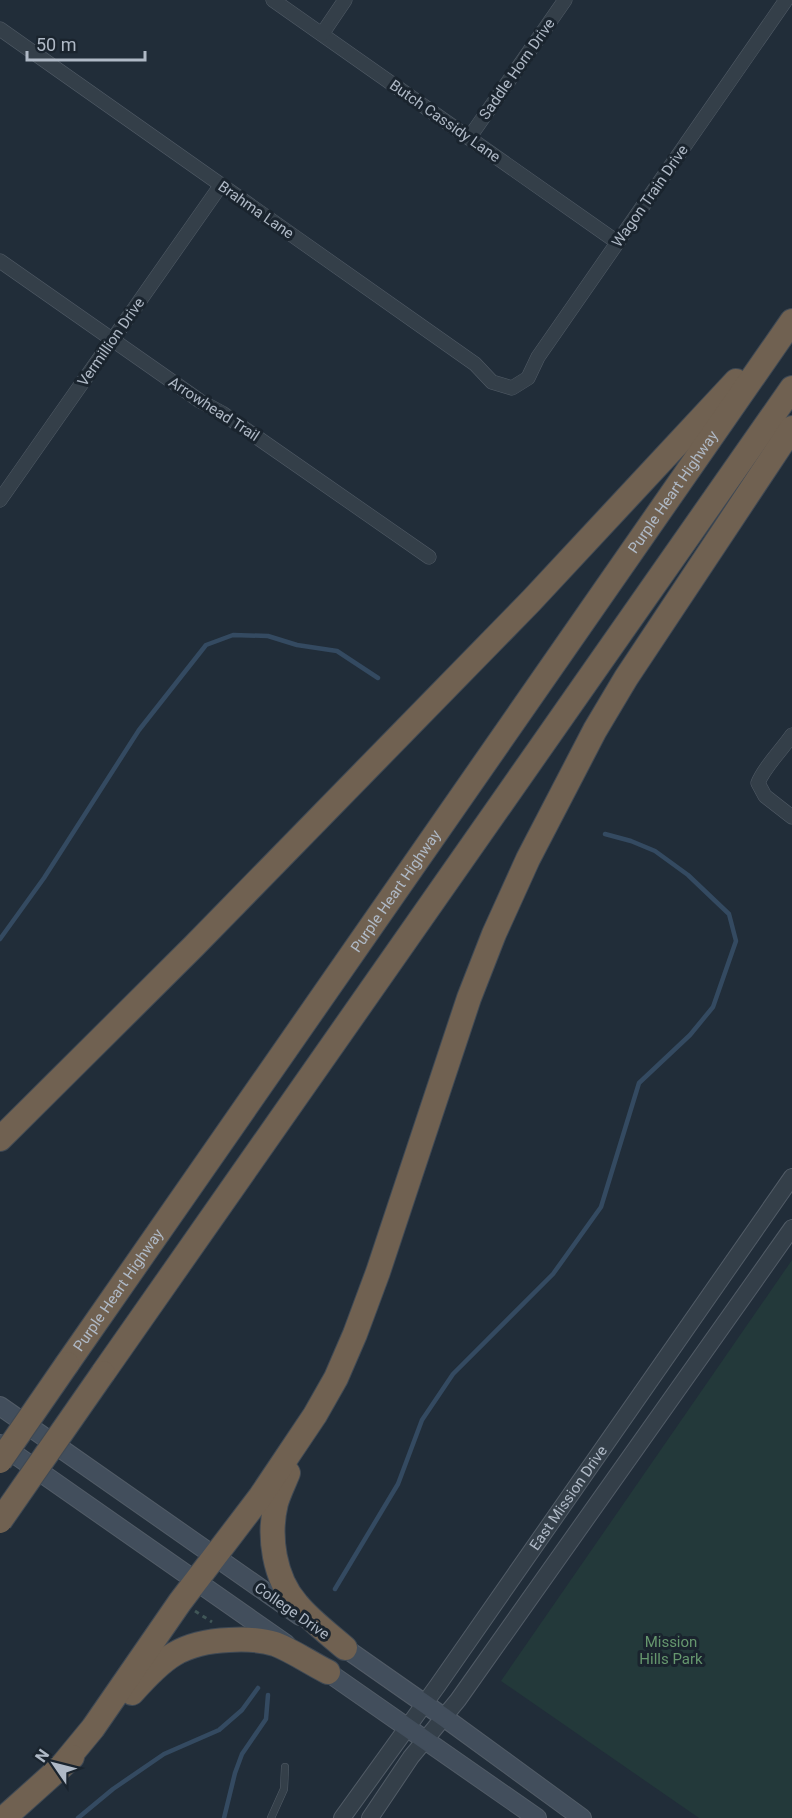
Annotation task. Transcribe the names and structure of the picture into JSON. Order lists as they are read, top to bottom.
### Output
{
  "streets": {
    "highway": ["Purple Heart Highway"],
    "main road": ["College Drive"],
    "street": [
      "Saddle Horn Drive",
      "Butch Cassidy Lane",
      "Wagon Train Drive",
      "Brahma Lane",
      "Vermillion Drive",
      "Arrowhead Trail",
      "East Mission Drive"
    ]
  },
  "crossings": [
    ["Saddle Horn Drive", "Butch Cassidy Lane"],
    ["Butch Cassidy Lane", "Wagon Train Drive"],
    ["Wagon Train Drive", "Brahma Lane"],
    ["Brahma Lane", "Vermillion Drive"],
    ["Vermillion Drive", "Arrowhead Trail"],
    ["East Mission Drive", "College Drive"]
  ],
  "parks": ["Mission Hills Park"],
  "scale_bar": "50 m",
  "north": "top left"
}
